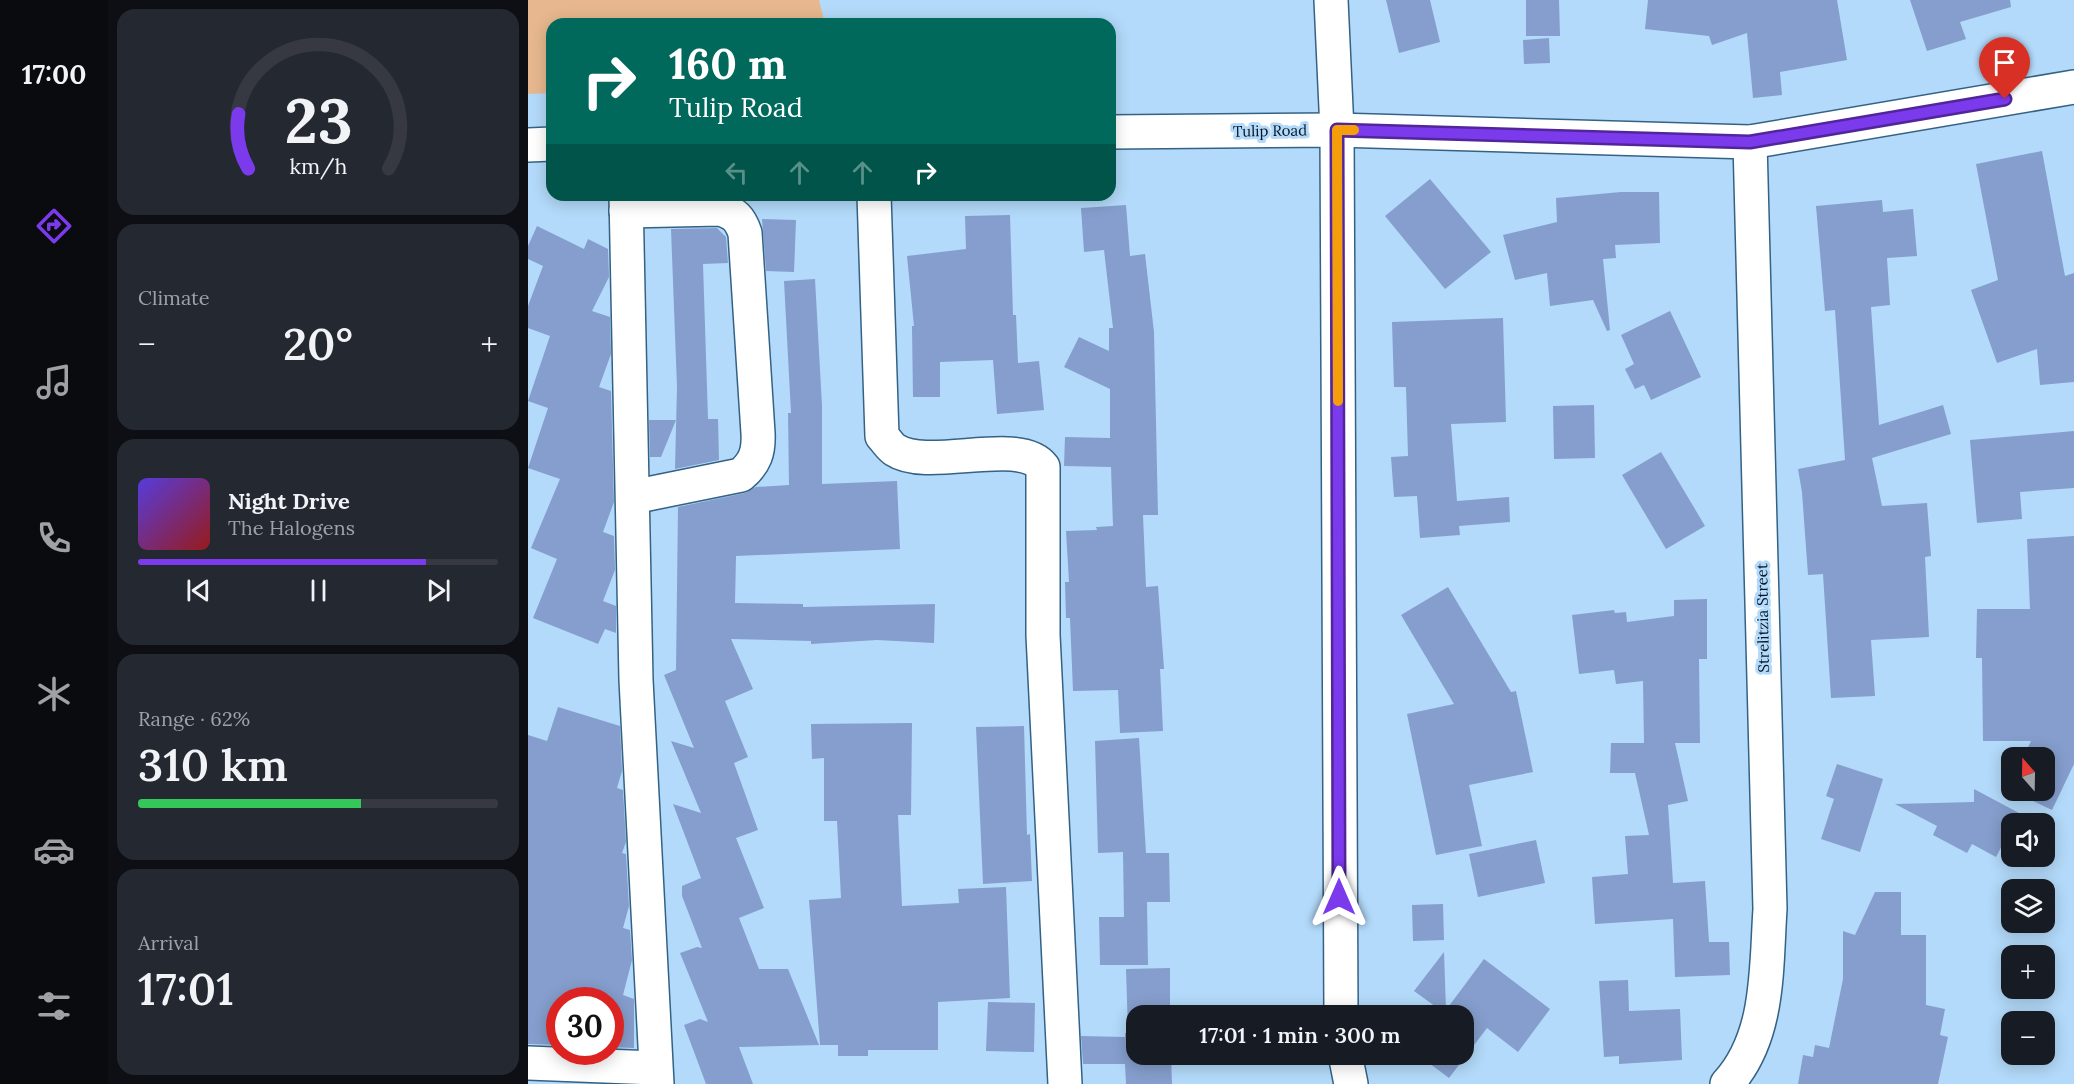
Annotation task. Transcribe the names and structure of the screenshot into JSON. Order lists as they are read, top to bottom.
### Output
{
  "streets": {
    "street": ["Tulip Road", "Strelitzia Street"]
  },
  "crossings": [
    ["Tulip Road", "Strelitzia Street"]
  ],
  "north": "top",
  "page": {
    "tabs": "17:00",
    "turn": ["160 m", "Tulip Road"],
    "tile": [
      "Climate",
      ["Range · 62%", "310 km"],
      ["Arrival", "17:01"]
    ],
    "heat": ["−", "20°", "+"],
    "song": ["Night Drive", "The Halogens"],
    "map_buttons": ["+", "−"],
    "limit": "30",
    "trip": "17:01 · 1 min · 300 m",
    "gauge": ["23", "km/h"]
  }
}
